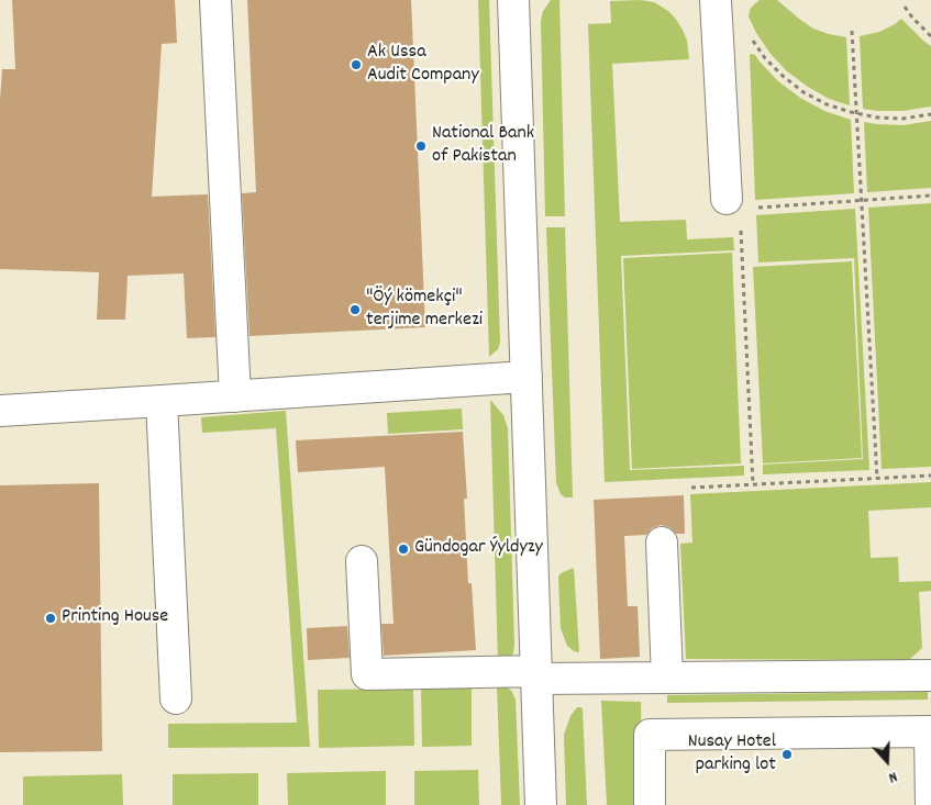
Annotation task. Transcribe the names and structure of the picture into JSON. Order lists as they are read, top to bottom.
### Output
{
  "places": [
    "Ak Ussa Audit Company",
    "National Bank of Pakistan",
    "\"Öý kömekçi\" terjime merkezi",
    "Gündogar Ýyldyzy",
    "Printing House",
    "Nusay Hotel parking lot"
  ],
  "north": "bottom"
}
